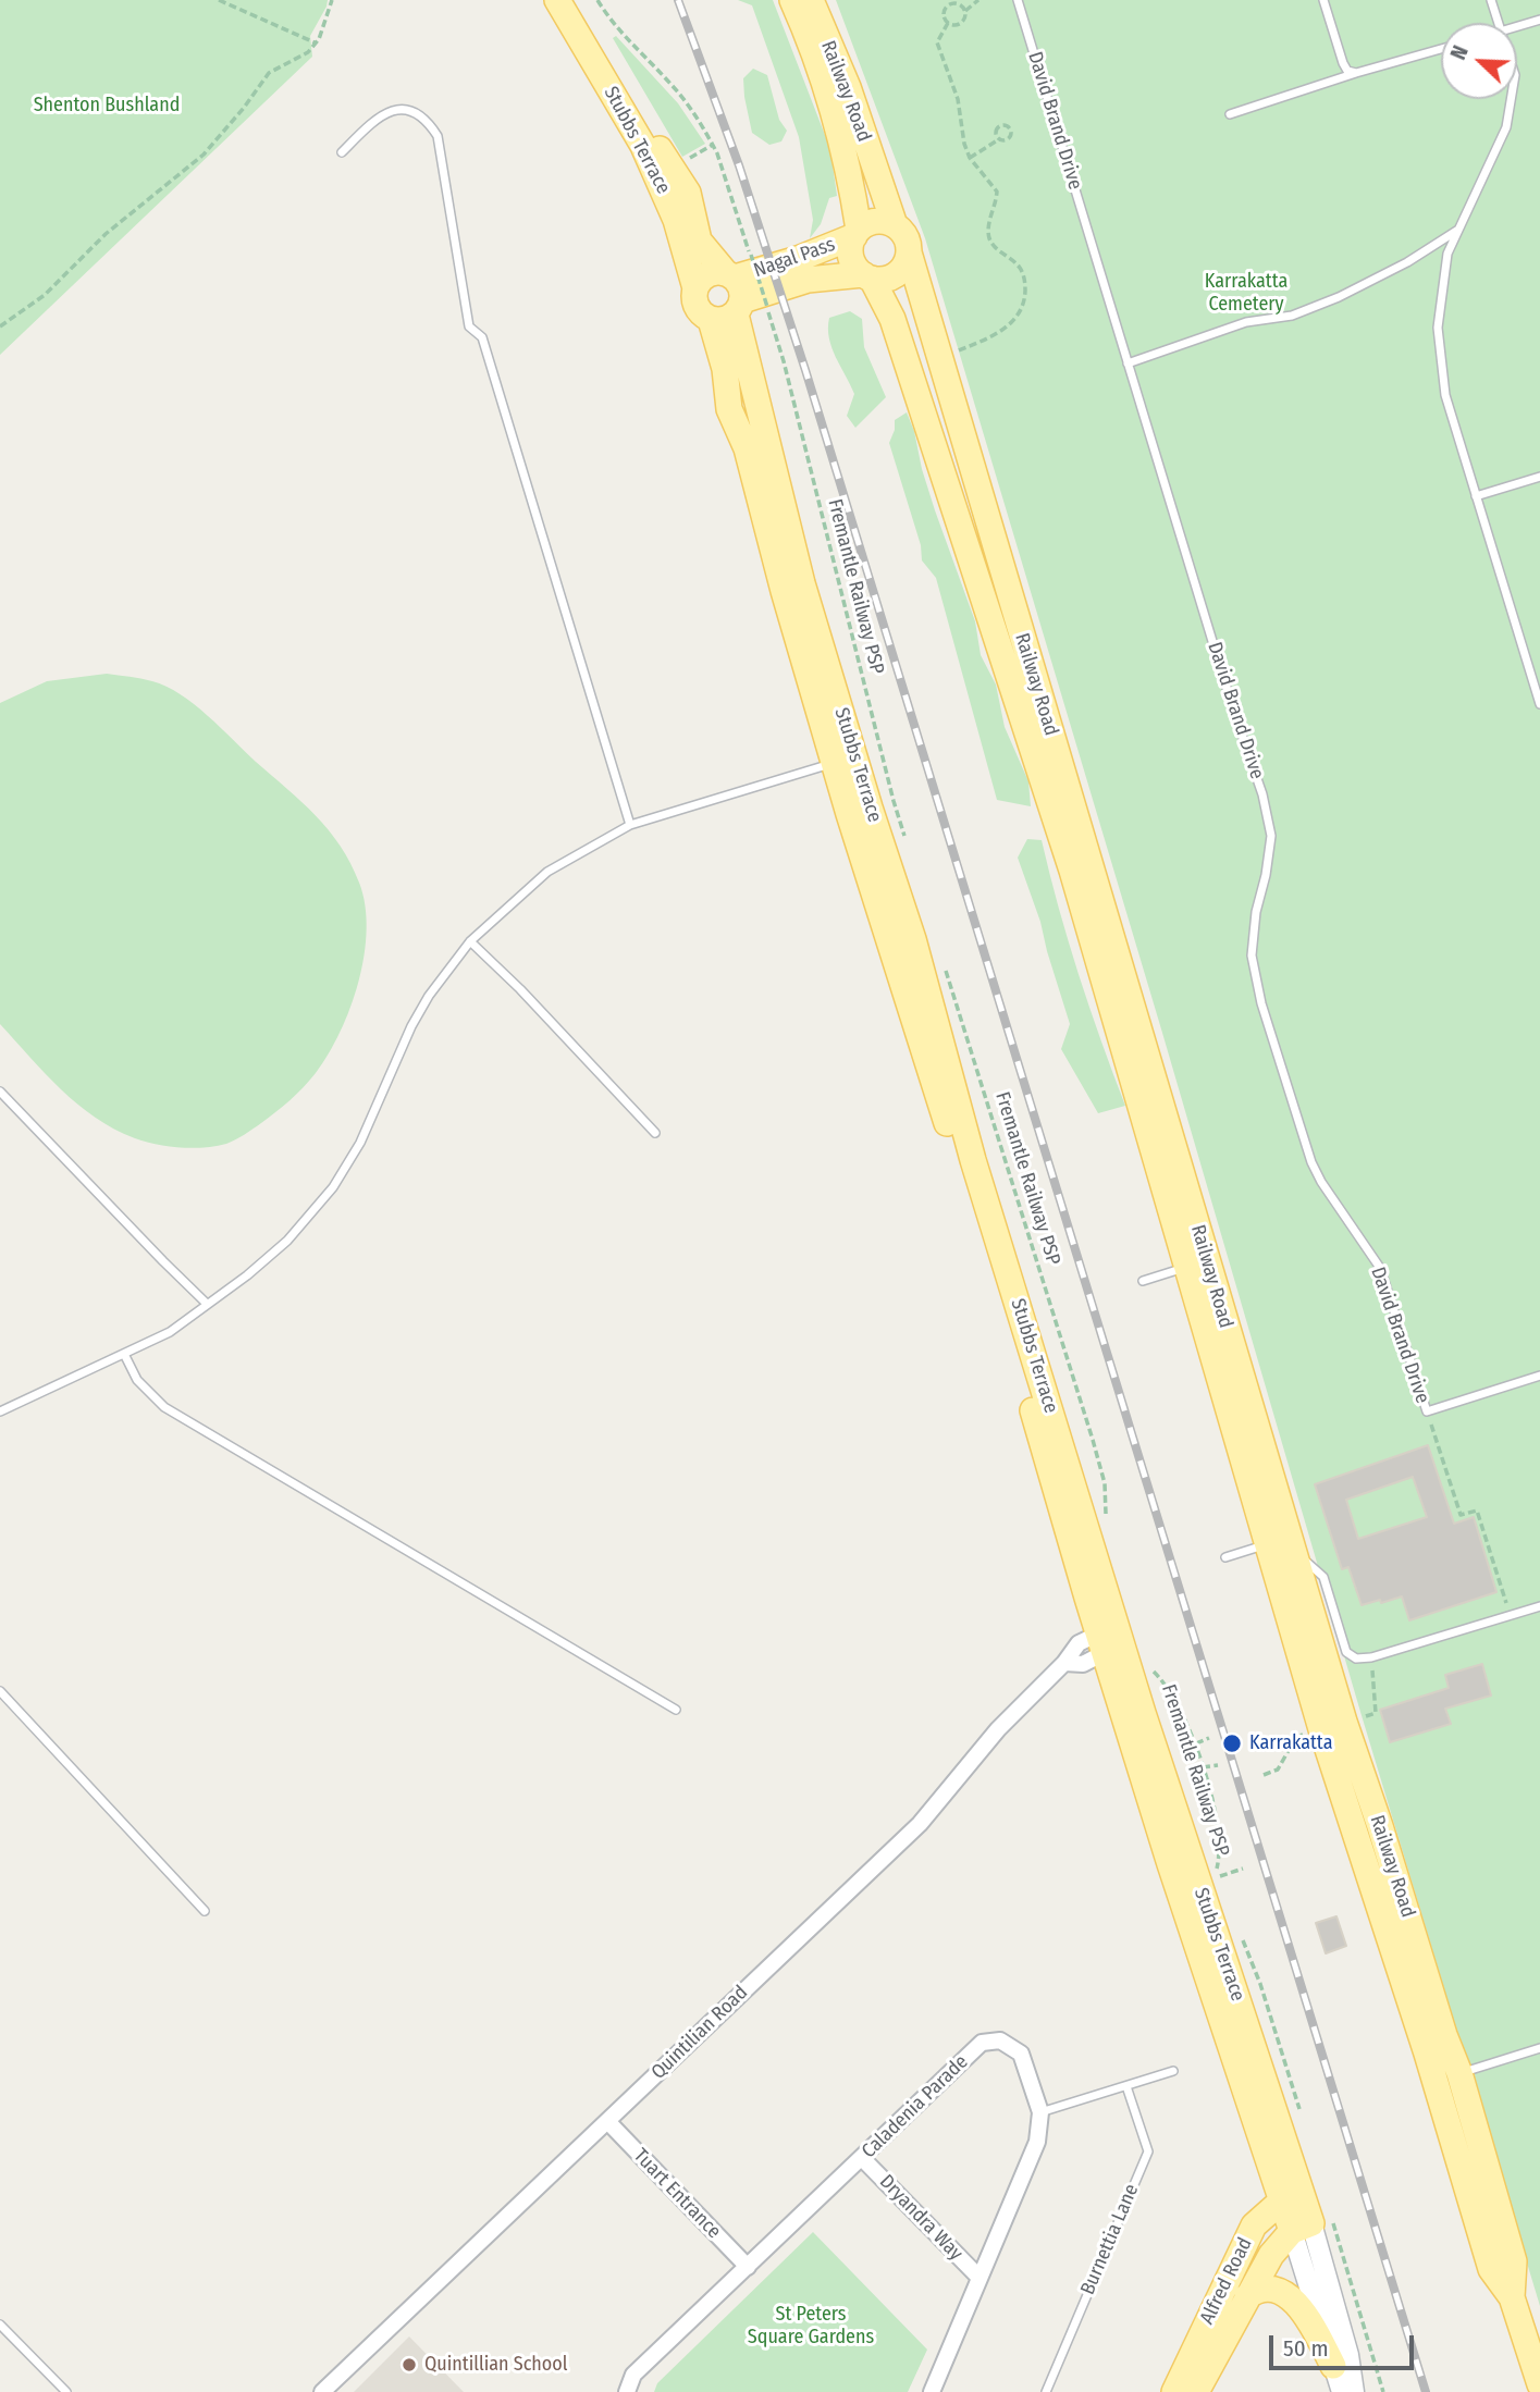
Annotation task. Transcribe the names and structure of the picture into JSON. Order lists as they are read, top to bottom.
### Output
{
  "streets": {
    "main road": [
      "Railway Road",
      "Stubbs Terrace",
      "Nagal Pass",
      "Alfred Road"
    ],
    "street": [
      "Quintilian Road",
      "Caladenia Parade",
      "Tuart Entrance",
      "Dryandra Way"
    ],
    "lane": ["David Brand Drive", "Burnettia Lane"],
    "path": ["Fremantle Railway PSP"]
  },
  "crossings": [
    ["Railway Road", "Nagal Pass"],
    ["Stubbs Terrace", "Nagal Pass"],
    ["Stubbs Terrace", "Quintilian Road"],
    ["Stubbs Terrace", "Alfred Road"],
    ["Quintilian Road", "Tuart Entrance"],
    ["Caladenia Parade", "Tuart Entrance"],
    ["Caladenia Parade", "Dryandra Way"]
  ],
  "parks": ["Shenton Bushland", "Karrakatta Cemetery", "St Peters Square Gardens"],
  "places": ["Karrakatta", "Quintillian School"],
  "scale_bar": "50 m",
  "north": "top left"
}
